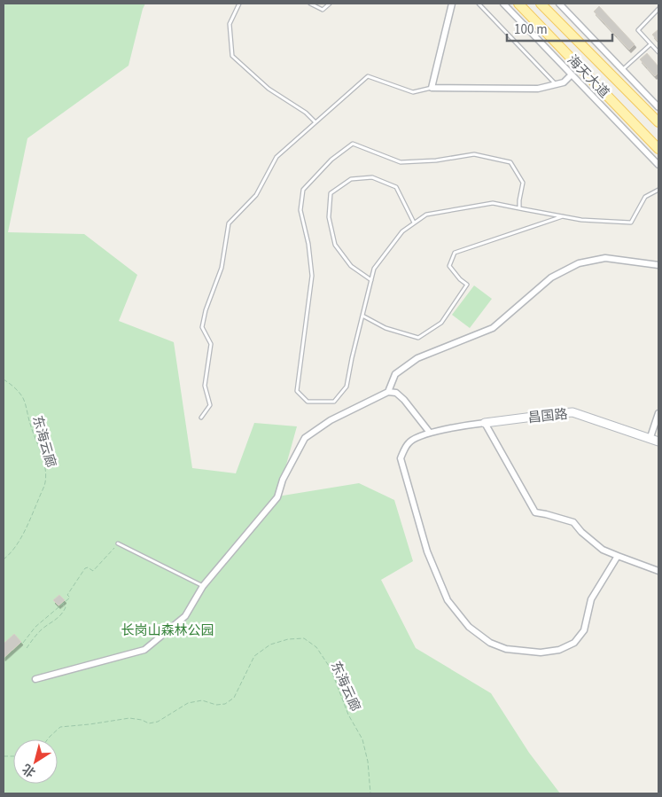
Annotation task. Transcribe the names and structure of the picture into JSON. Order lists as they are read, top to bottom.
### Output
{
  "streets": {
    "main road": ["海天大道", "昌国路"],
    "path": ["东海云廊"]
  },
  "parks": ["长岗山森林公园"],
  "scale_bar": "100 m",
  "north": "bottom left"
}
